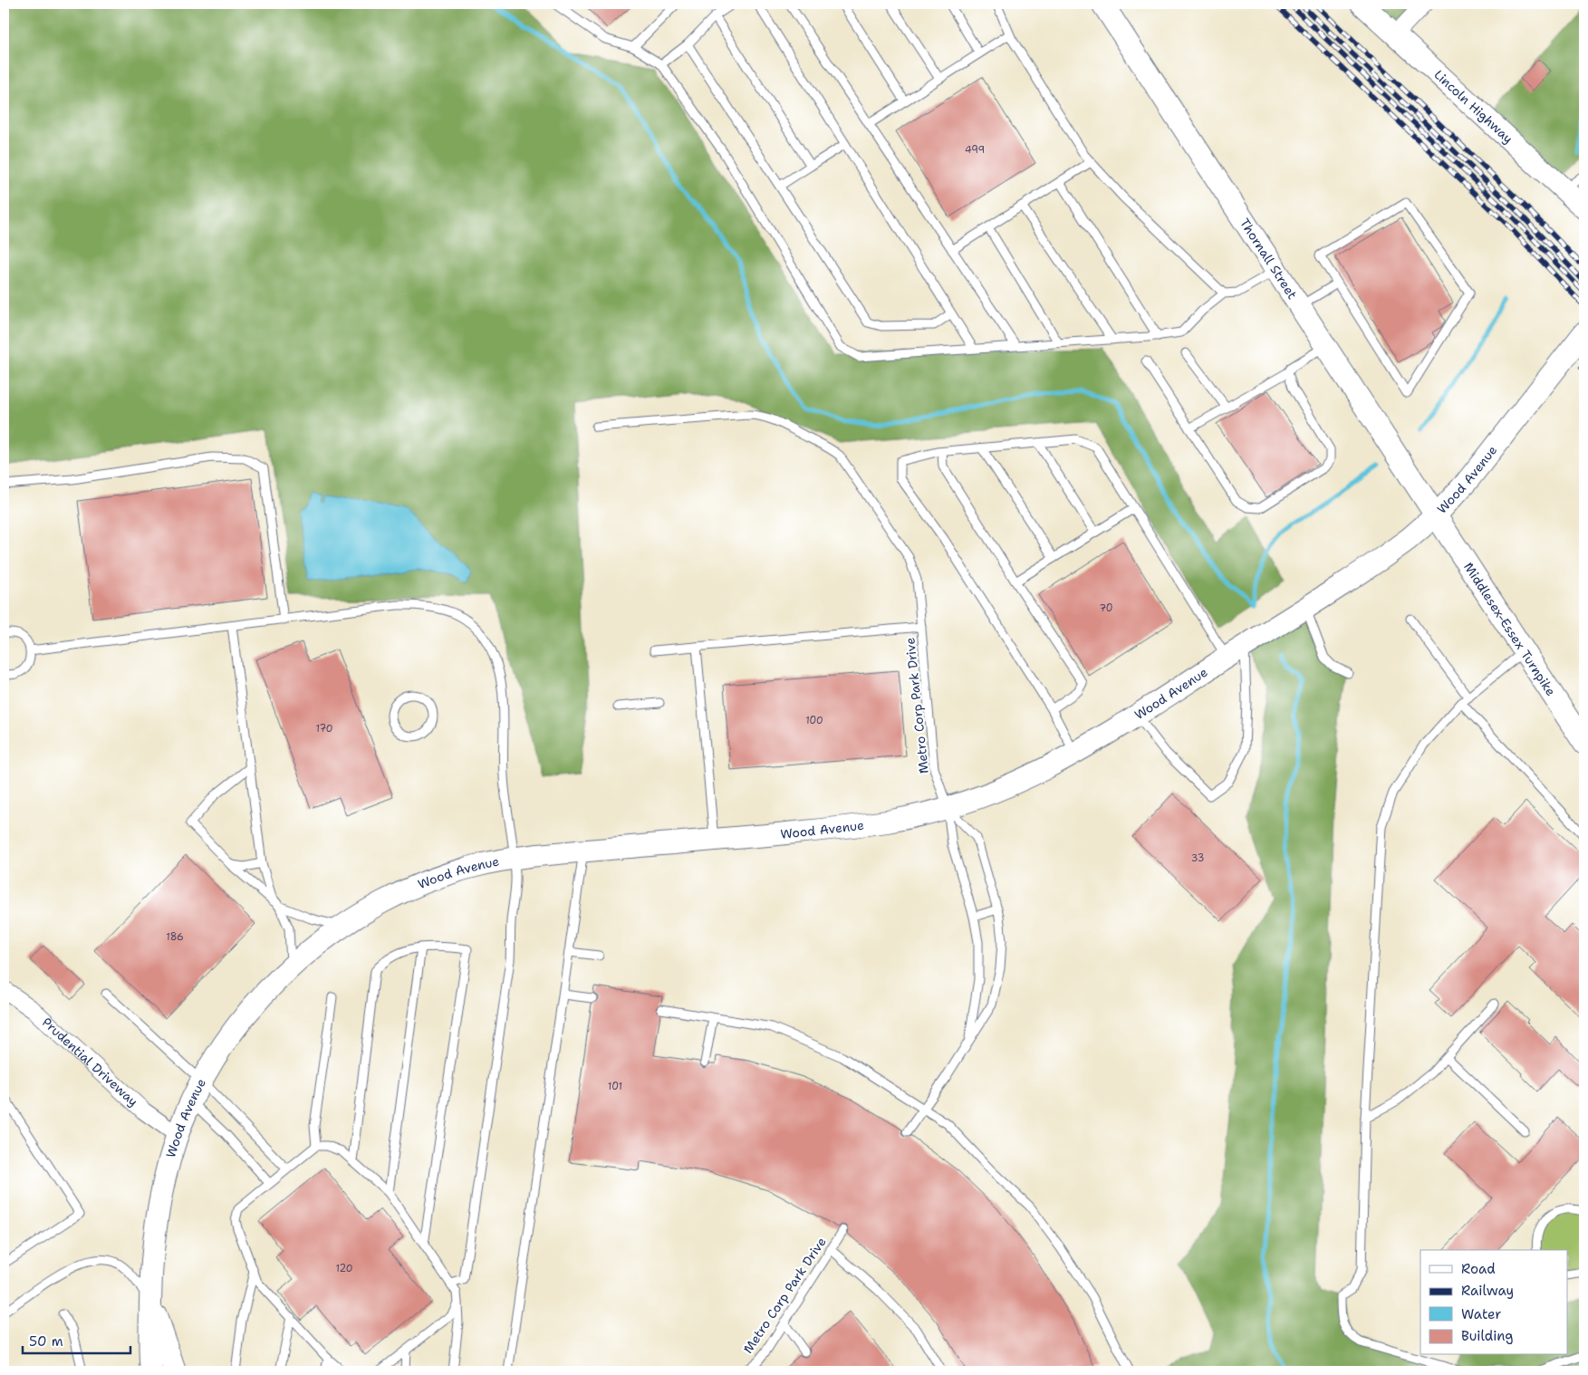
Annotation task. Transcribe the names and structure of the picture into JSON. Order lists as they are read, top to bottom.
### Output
{
  "streets": {
    "street": [
      "Lincoln Highway",
      "Thornall Street",
      "Wood Avenue",
      "Middlesex-Essex Turnpike",
      "Prudential Driveway"
    ],
    "lane": ["Metro Corp Park Drive"]
  },
  "crossings": [
    ["Thornall Street", "Wood Avenue"],
    ["Thornall Street", "Middlesex-Essex Turnpike"],
    ["Wood Avenue", "Middlesex-Essex Turnpike"],
    ["Wood Avenue", "Metro Corp Park Drive"],
    ["Wood Avenue", "Prudential Driveway"]
  ],
  "house_numbers": [
    "499",
    "70",
    "100",
    "170",
    "33",
    "186",
    "101",
    "120"
  ],
  "legend": [
    "Road",
    "Railway",
    "Water",
    "Building"
  ],
  "scale_bar": "50 m"
}
